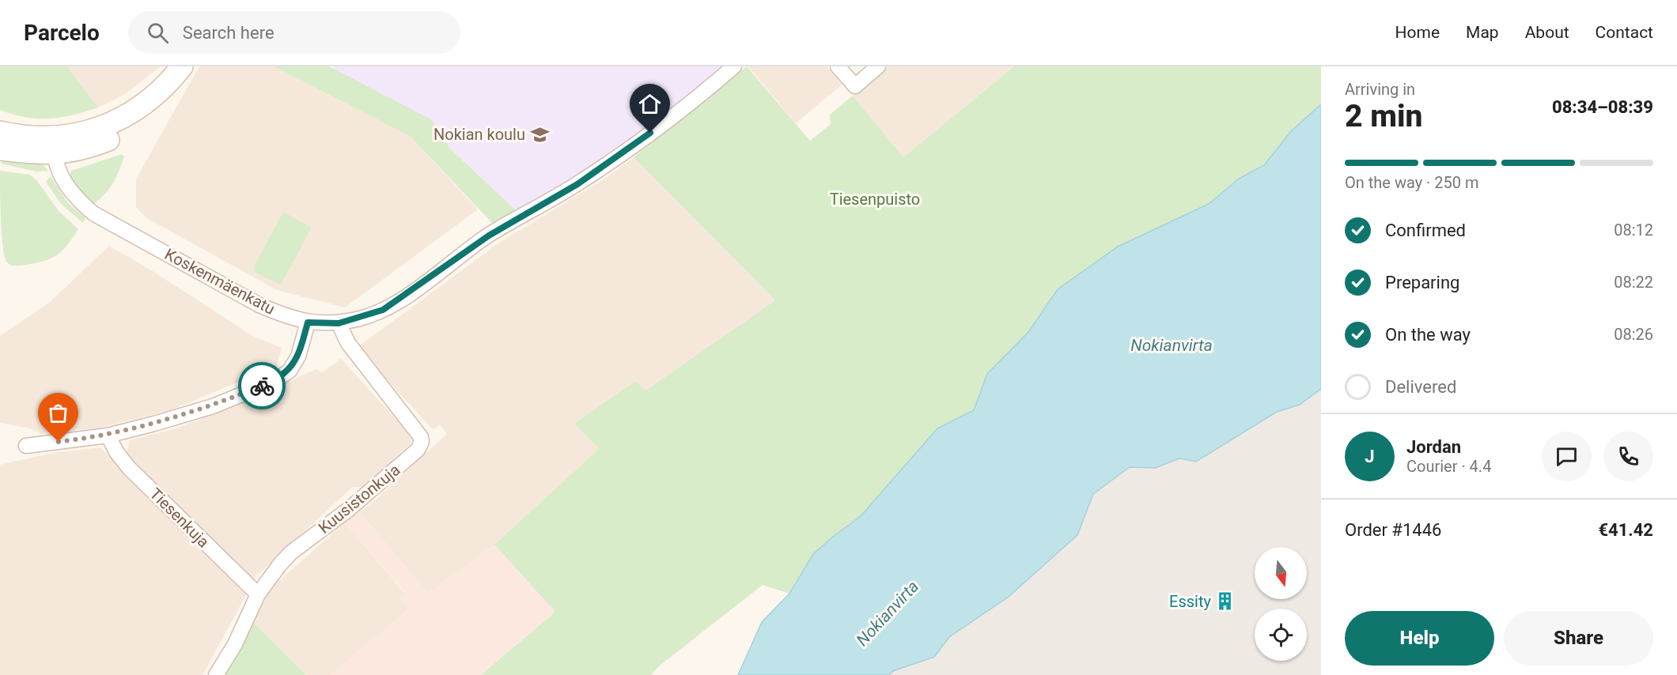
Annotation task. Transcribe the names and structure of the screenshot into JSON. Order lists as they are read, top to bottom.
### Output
{
  "streets": {
    "street": ["Koskenmäenkatu", "Kuusistonkuja", "Tiesenkuja"]
  },
  "crossings": [
    ["Koskenmäenkatu", "Kuusistonkuja"],
    ["Kuusistonkuja", "Tiesenkuja"]
  ],
  "water": ["Nokianvirta"],
  "parks": ["Tiesenpuisto"],
  "places": {
    "school or university": ["Nokian koulu"],
    "building": ["Essity"]
  },
  "north": "bottom",
  "page": {
    "header": "Parcelo",
    "search": "Search here",
    "nav": [
      "Home",
      "Map",
      "About",
      "Contact"
    ],
    "heading": ["2 min", "Arriving in", "08:34–08:39"],
    "panel": [
      "Jordan",
      "Courier · 4.4",
      "Order #1446",
      "€41.42"
    ],
    "bar": "On the way · 250 m",
    "list": [
      ["Confirmed", "08:12"],
      ["Preparing", "08:22"],
      ["On the way", "08:26"],
      "Delivered"
    ],
    "round": "J",
    "buttons": ["Help", "Share"]
  }
}
